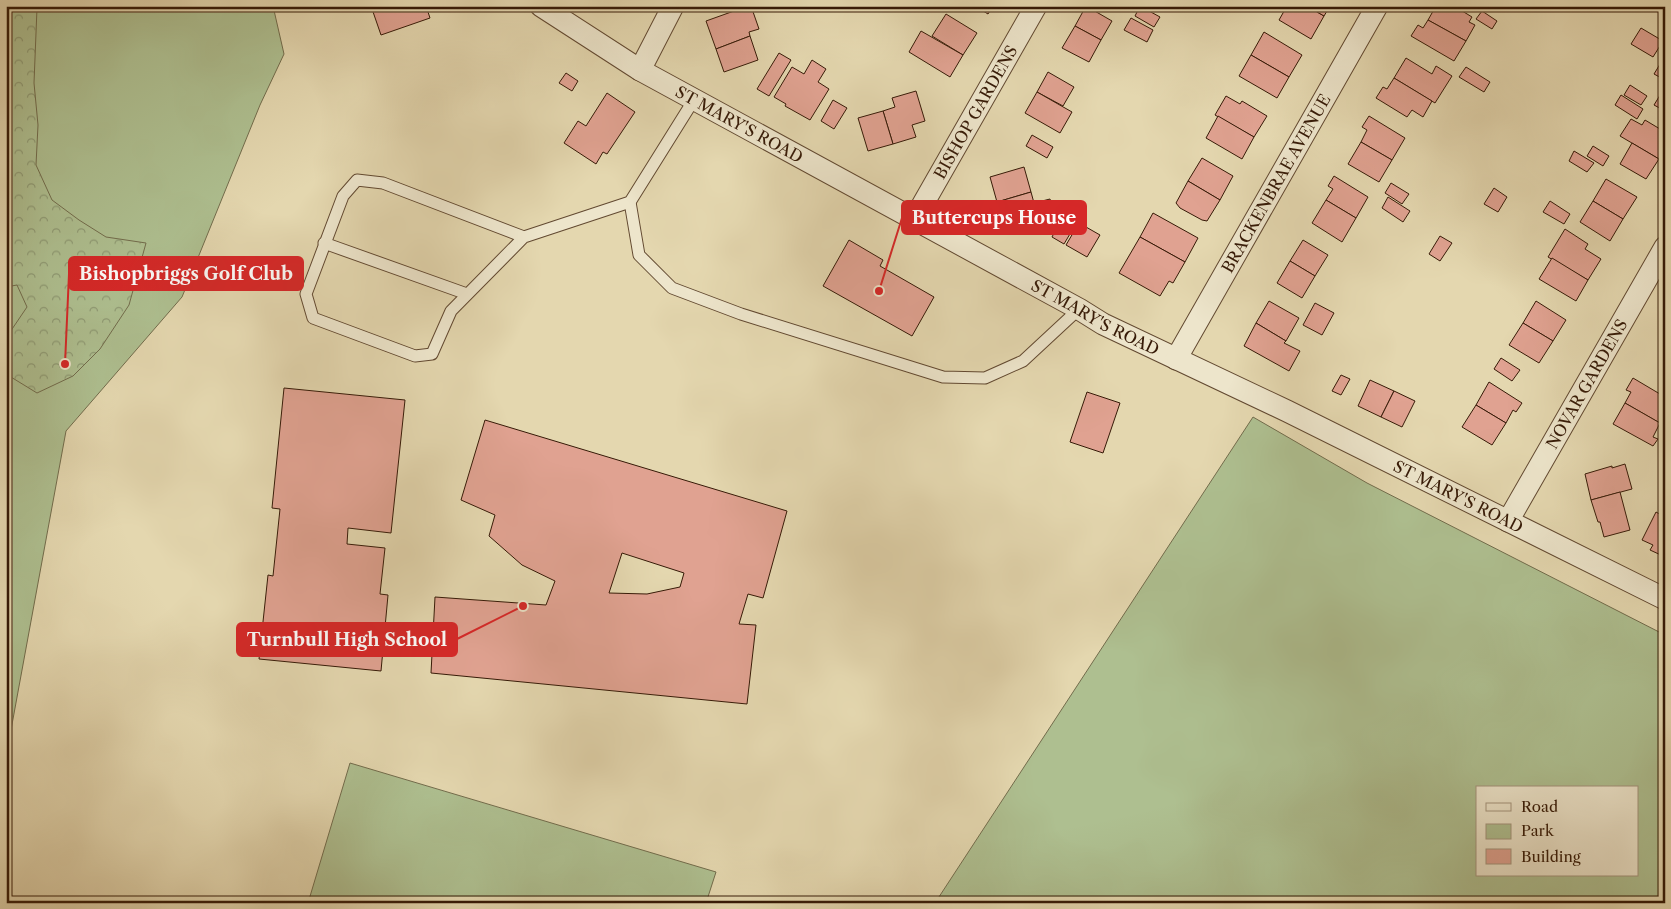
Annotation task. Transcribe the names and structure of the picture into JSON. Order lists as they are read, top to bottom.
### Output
{
  "streets": {
    "street": [
      "BISHOP GARDENS",
      "ST MARY'S ROAD",
      "BRACKENBRAE AVENUE",
      "NOVAR GARDENS"
    ]
  },
  "crossings": [
    ["BISHOP GARDENS", "ST MARY'S ROAD"],
    ["ST MARY'S ROAD", "BRACKENBRAE AVENUE"],
    ["ST MARY'S ROAD", "NOVAR GARDENS"]
  ],
  "places": ["Buttercups House", "Bishopbriggs Golf Club", "Turnbull High School"],
  "legend": ["Road", "Park", "Building"]
}
